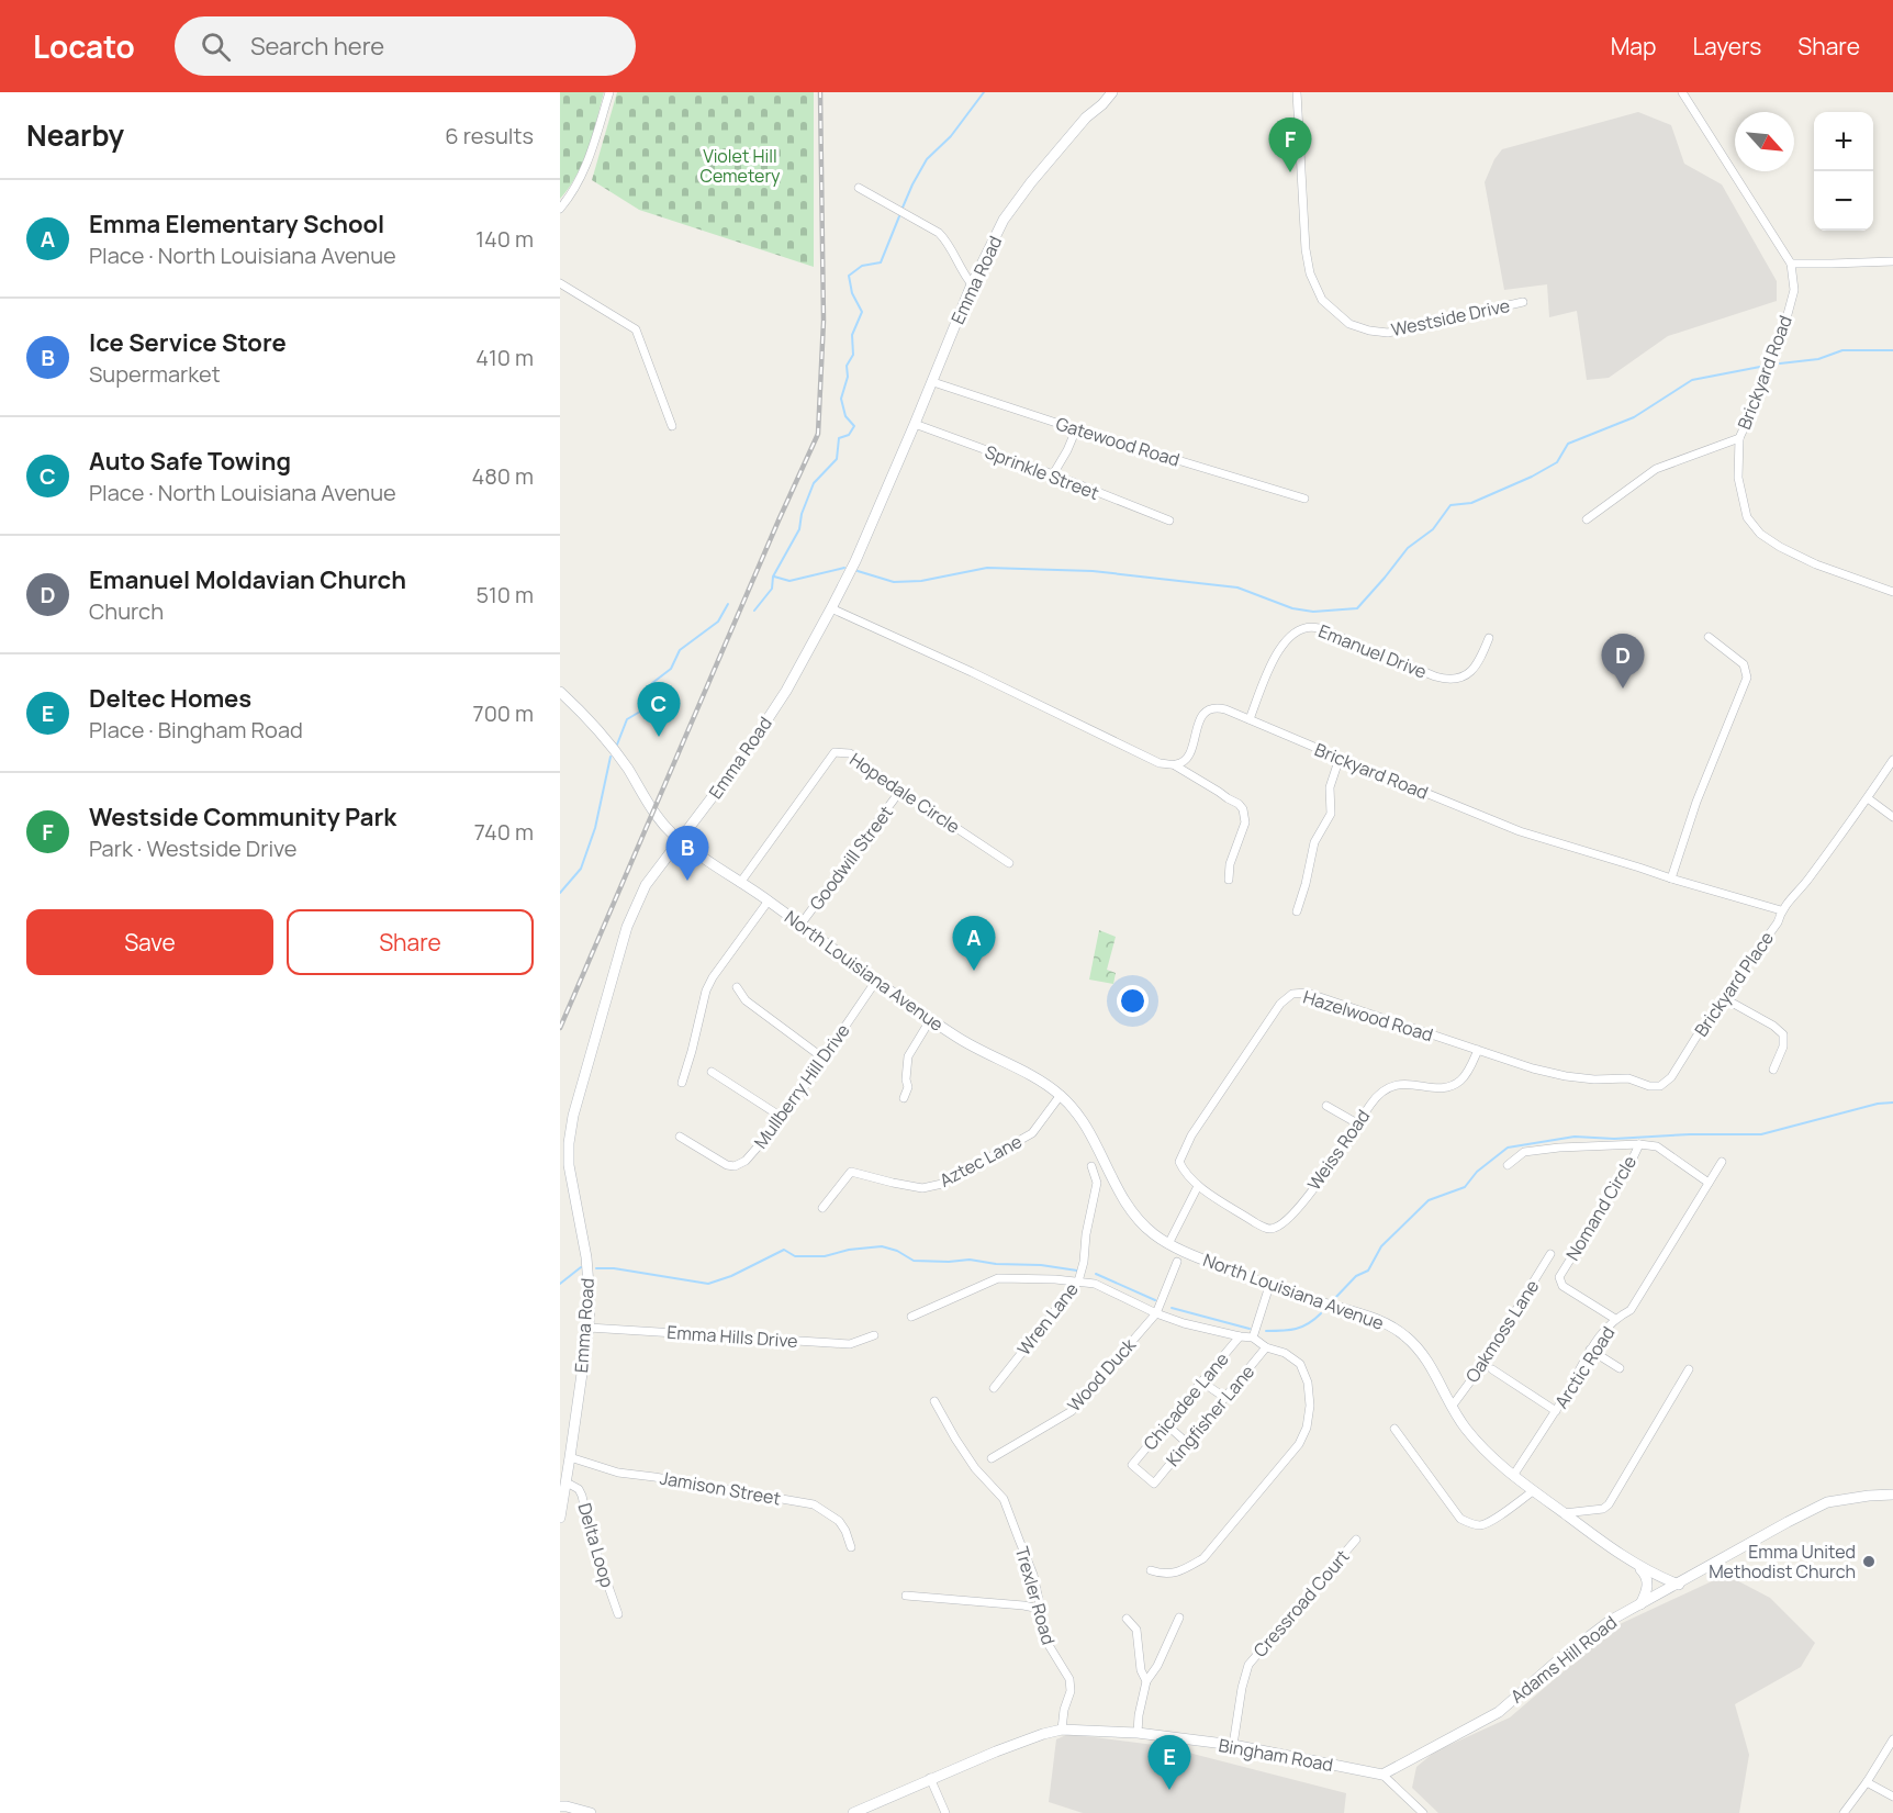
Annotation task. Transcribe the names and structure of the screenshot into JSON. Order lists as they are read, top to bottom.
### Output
{
  "streets": {
    "street": [
      "Emma Road",
      "Westside Drive",
      "Brickyard Road",
      "Gatewood Road",
      "Sprinkle Street",
      "Emanuel Drive",
      "Hopedale Circle",
      "Goodwill Street",
      "North Louisiana Avenue",
      "Brickyard Place",
      "Hazelwood Road",
      "Mullberry Hill Drive",
      "Weiss Road",
      "Aztec Lane",
      "Nomand Circle",
      "Wren Lane",
      "Oakmoss Lane",
      "Emma Hills Drive",
      "Arctic Road",
      "Wood Duck",
      "Chicadee Lane",
      "Kingfisher Lane",
      "Jamison Street",
      "Delta Loop",
      "Trexler Road",
      "Cressroad Court",
      "Adams Hill Road",
      "Bingham Road"
    ]
  },
  "crossings": [
    ["Emma Road", "Gatewood Road"],
    ["Emma Road", "Sprinkle Street"],
    ["Emma Road", "North Louisiana Avenue"],
    ["Emma Road", "Emma Hills Drive"],
    ["Emma Road", "Jamison Street"],
    ["Emma Road", "Delta Loop"],
    ["Brickyard Road", "Emanuel Drive"],
    ["Brickyard Road", "Brickyard Place"],
    ["Hopedale Circle", "Goodwill Street"],
    ["Hopedale Circle", "North Louisiana Avenue"],
    ["Goodwill Street", "North Louisiana Avenue"],
    ["North Louisiana Avenue", "Mullberry Hill Drive"],
    ["North Louisiana Avenue", "Aztec Lane"],
    ["North Louisiana Avenue", "Oakmoss Lane"],
    ["North Louisiana Avenue", "Arctic Road"],
    ["North Louisiana Avenue", "Adams Hill Road"],
    ["Brickyard Place", "Hazelwood Road"],
    ["Hazelwood Road", "Weiss Road"],
    ["Nomand Circle", "Arctic Road"],
    ["Chicadee Lane", "Kingfisher Lane"],
    ["Trexler Road", "Bingham Road"],
    ["Cressroad Court", "Bingham Road"],
    ["Adams Hill Road", "Bingham Road"]
  ],
  "parks": ["Violet Hill Cemetery"],
  "places": ["Emma United Methodist Church"],
  "north": "bottom right",
  "page": {
    "header": "Locato",
    "search": "Search here",
    "nav": ["Map", "Layers", "Share"],
    "heading": ["Nearby", "6 results"],
    "map_buttons": ["+", "−"],
    "pins": [
      "F",
      "D",
      "C",
      "B",
      "A",
      "E"
    ],
    "list": [
      {
        "mark": "A",
        "name": "Emma Elementary School",
        "note": "Place · North Louisiana Avenue",
        "value": "140 m"
      },
      {
        "mark": "B",
        "name": "Ice Service Store",
        "note": "Supermarket",
        "value": "410 m"
      },
      {
        "mark": "C",
        "name": "Auto Safe Towing",
        "note": "Place · North Louisiana Avenue",
        "value": "480 m"
      },
      {
        "mark": "D",
        "name": "Emanuel Moldavian Church",
        "note": "Church",
        "value": "510 m"
      },
      {
        "mark": "E",
        "name": "Deltec Homes",
        "note": "Place · Bingham Road",
        "value": "700 m"
      },
      {
        "mark": "F",
        "name": "Westside Community Park",
        "note": "Park · Westside Drive",
        "value": "740 m"
      }
    ],
    "buttons": ["Save", "Share"]
  }
}
